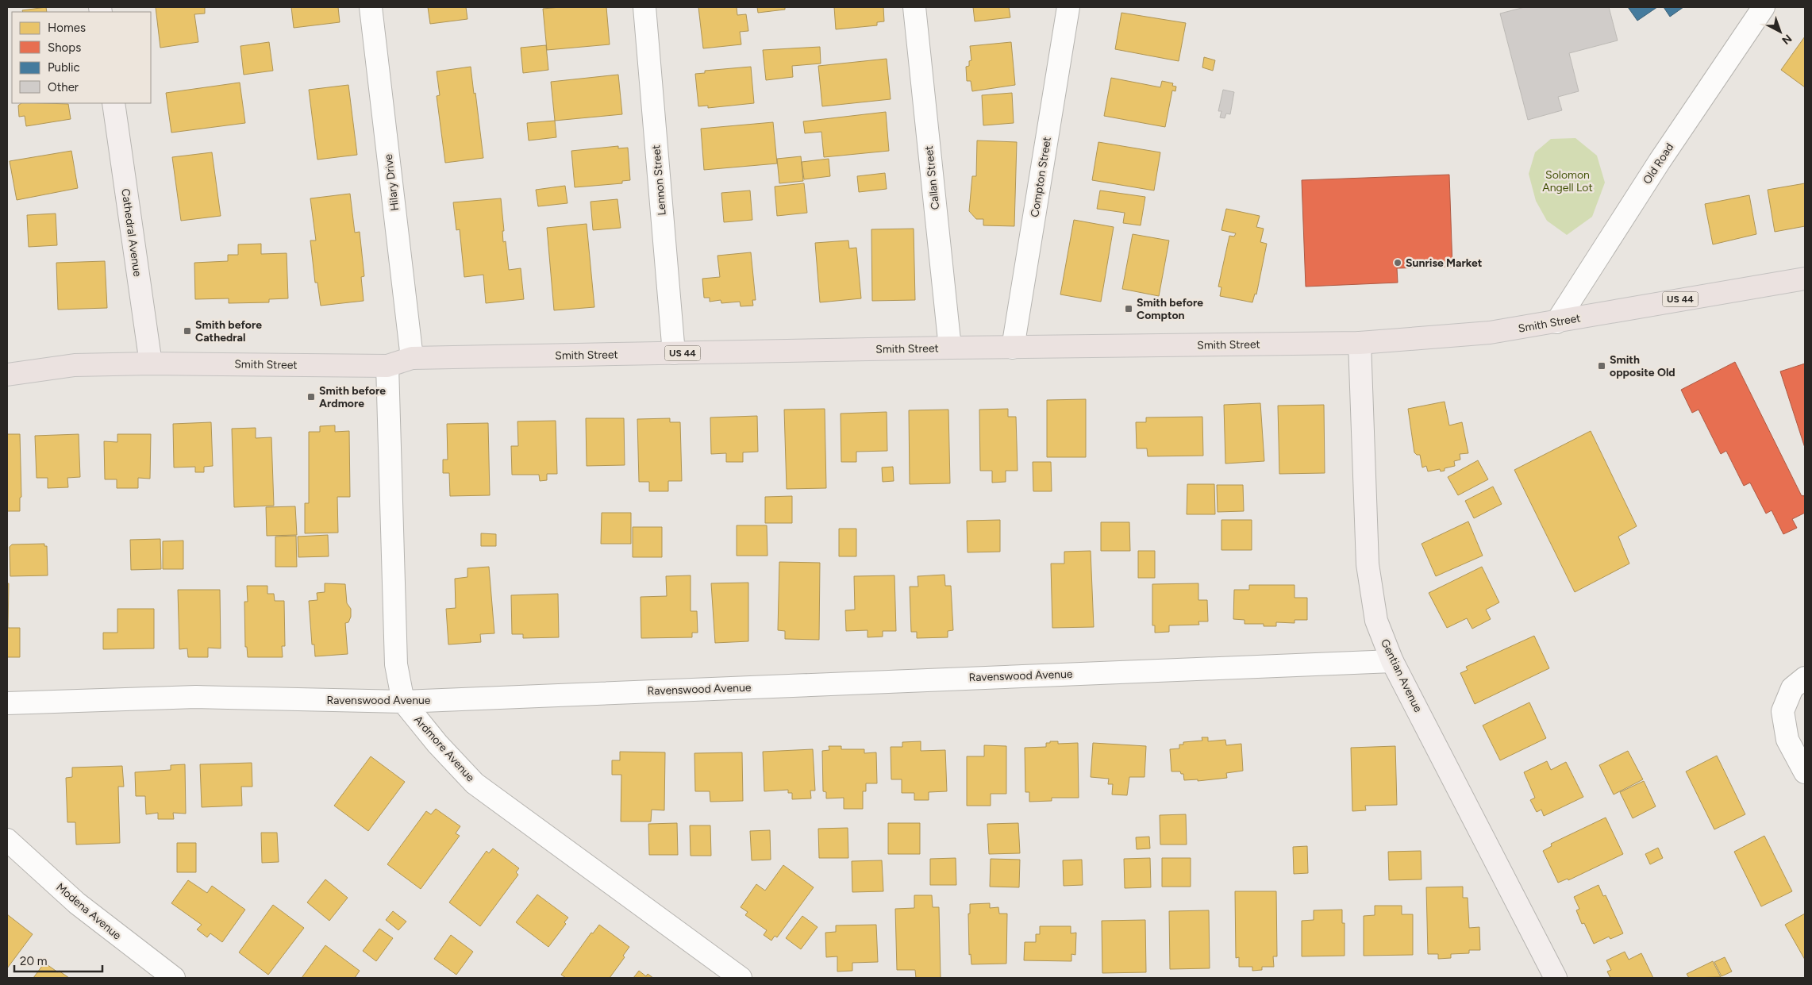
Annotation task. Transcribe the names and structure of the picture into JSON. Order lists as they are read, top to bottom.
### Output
{
  "streets": {
    "main road": ["US 44", "Smith Street"],
    "street": [
      "Old Road",
      "Compton Street",
      "Callan Street",
      "Lennon Street",
      "Hilary Drive",
      "Cathedral Avenue",
      "Ravenswood Avenue",
      "Gentian Avenue",
      "Ardmore Avenue",
      "Modena Avenue"
    ]
  },
  "crossings": [
    ["Old Road", "Smith Street"],
    ["Compton Street", "Smith Street"],
    ["Callan Street", "Smith Street"],
    ["Lennon Street", "Smith Street"],
    ["Hilary Drive", "Smith Street"],
    ["Cathedral Avenue", "Smith Street"],
    ["Smith Street", "Gentian Avenue"],
    ["Smith Street", "Ardmore Avenue"],
    ["Ravenswood Avenue", "Gentian Avenue"],
    ["Ravenswood Avenue", "Ardmore Avenue"]
  ],
  "parks": ["Solomon Angell Lot"],
  "places": {
    "other": ["Sunrise Market"],
    "transit": [
      "Smith before Compton",
      "Smith before Cathedral",
      "Smith opposite Old",
      "Smith before Ardmore"
    ]
  },
  "legend": [
    "Homes",
    "Shops",
    "Public",
    "Other"
  ],
  "scale_bar": "20 m",
  "north": "bottom right"
}
